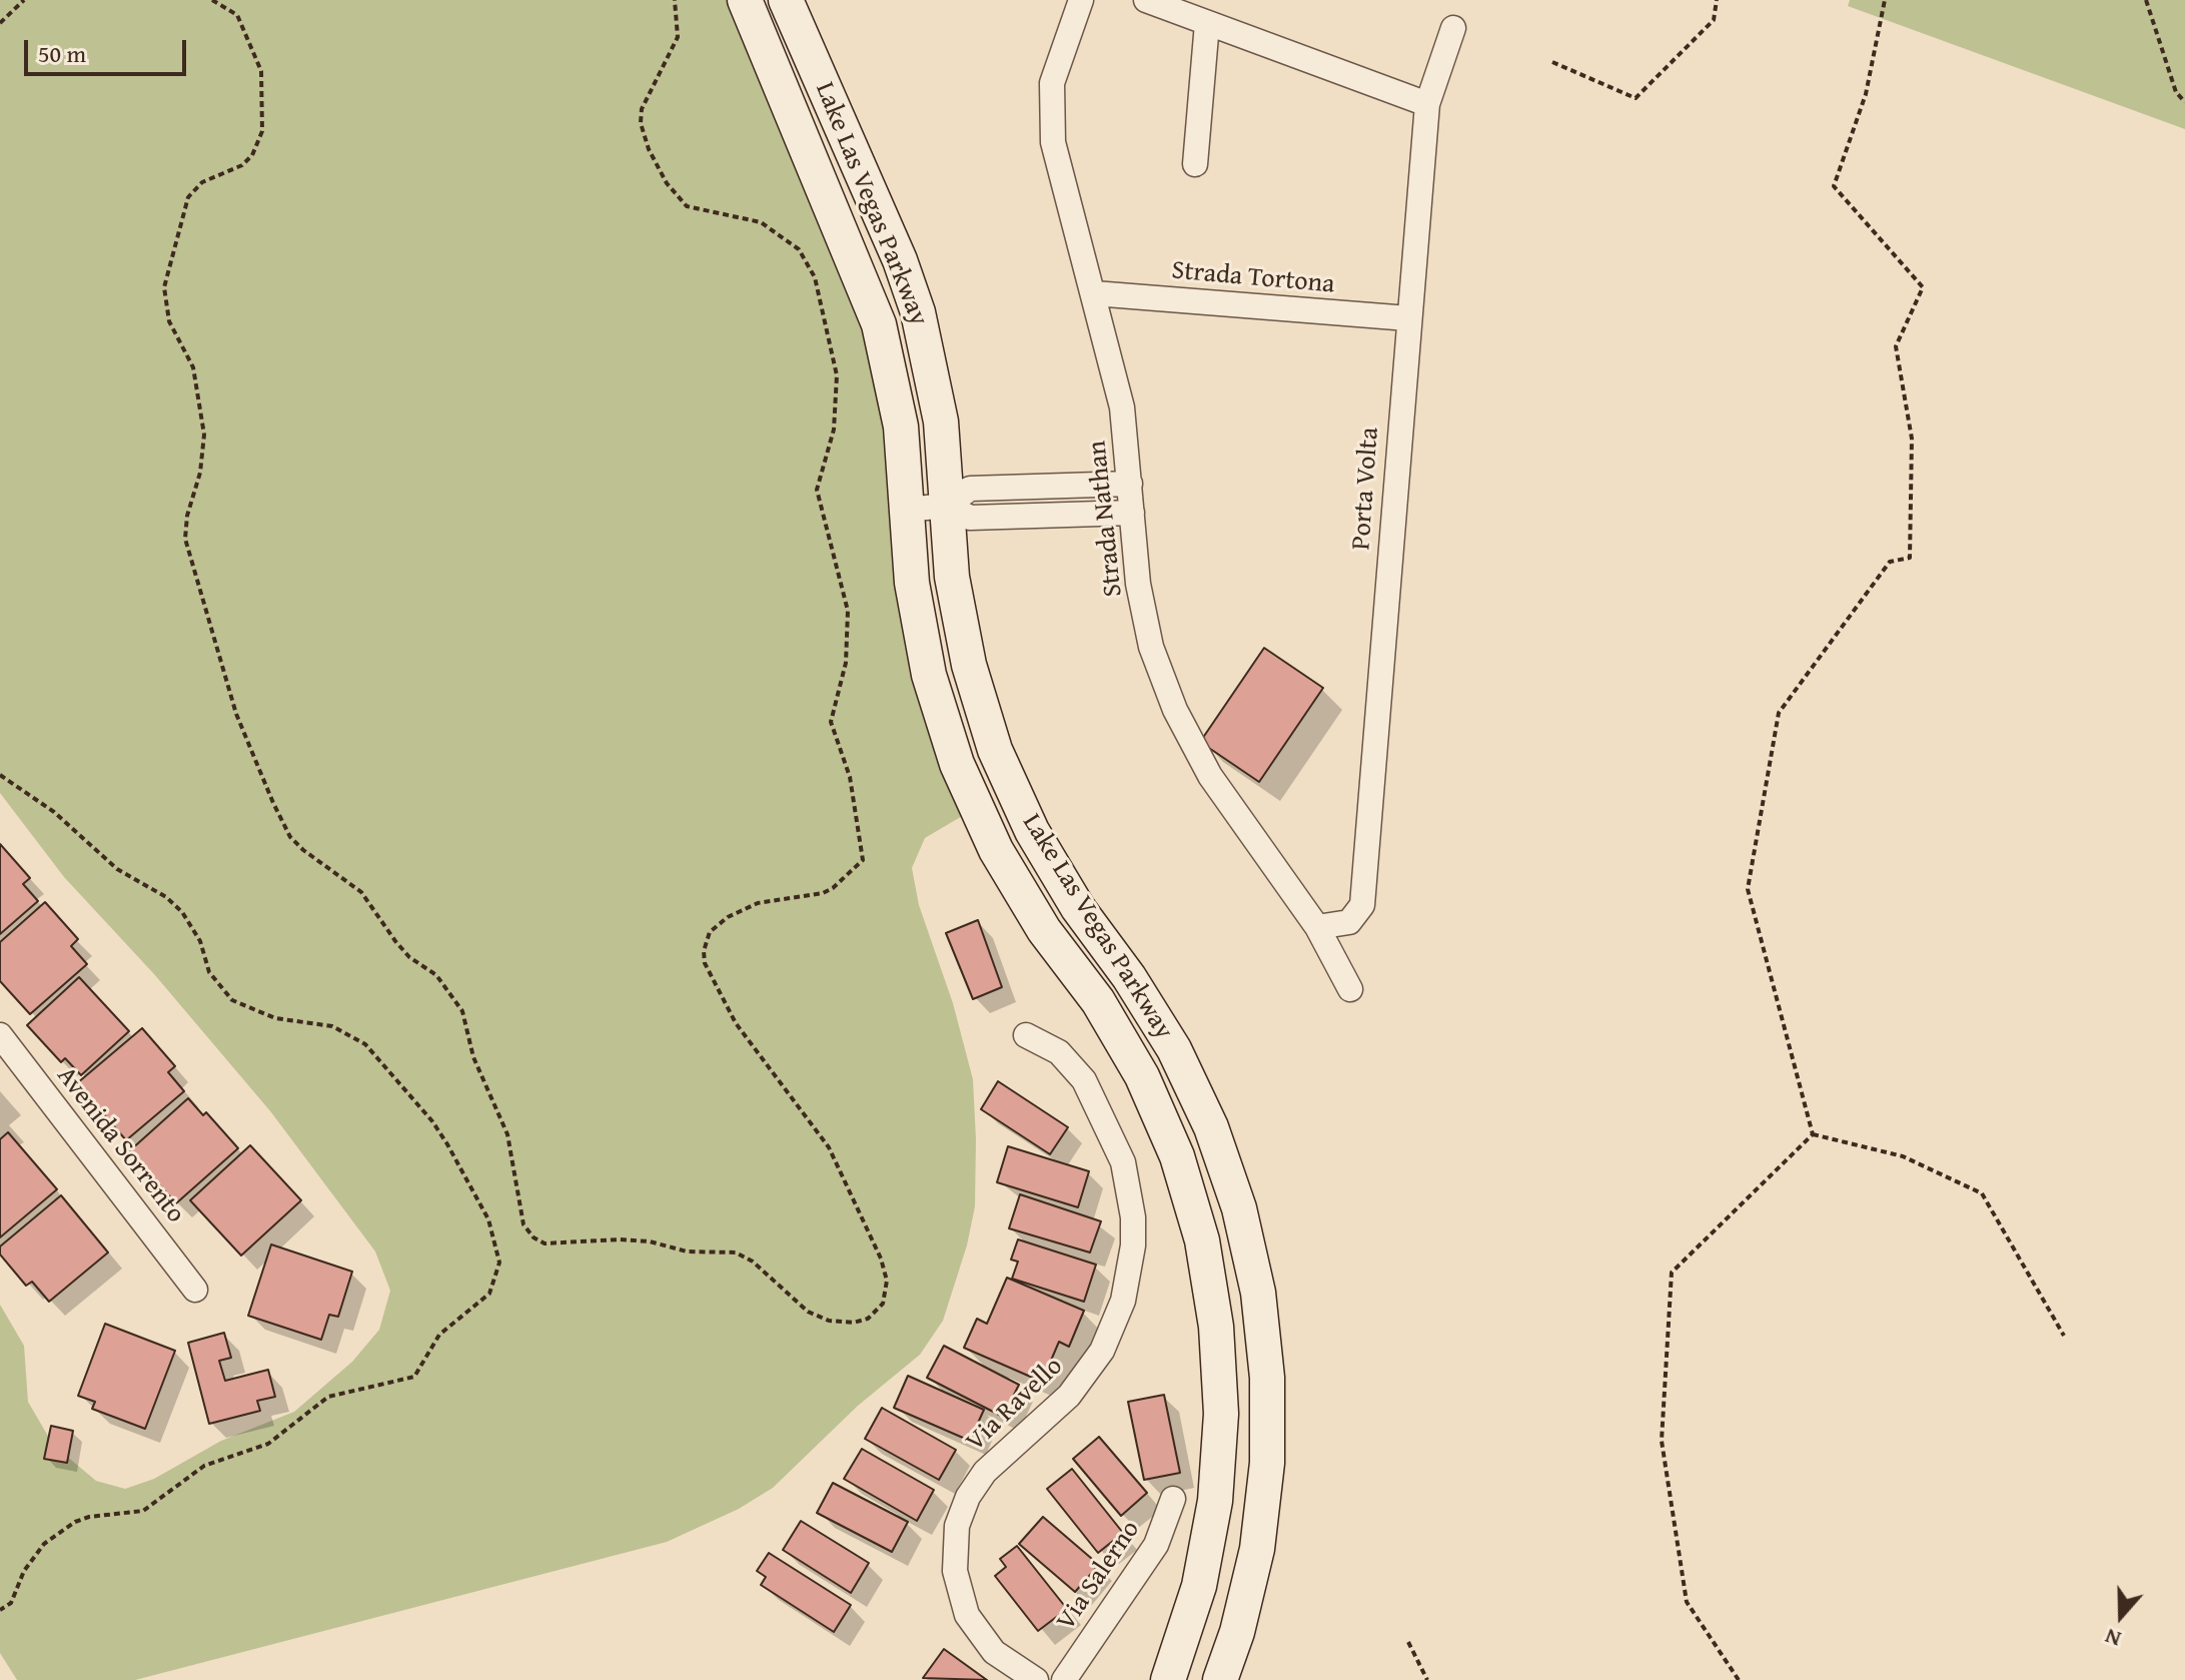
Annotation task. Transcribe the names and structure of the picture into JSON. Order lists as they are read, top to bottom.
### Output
{
  "streets": {
    "street": [
      "Lake Las Vegas Parkway",
      "Strada Tortona",
      "Porta Volta",
      "Strada Nathan",
      "Avenida Sorrento",
      "Via Ravello",
      "Via Salerno"
    ]
  },
  "crossings": [
    ["Strada Tortona", "Porta Volta"],
    ["Strada Tortona", "Strada Nathan"],
    ["Porta Volta", "Strada Nathan"]
  ],
  "scale_bar": "50 m",
  "north": "bottom"
}
